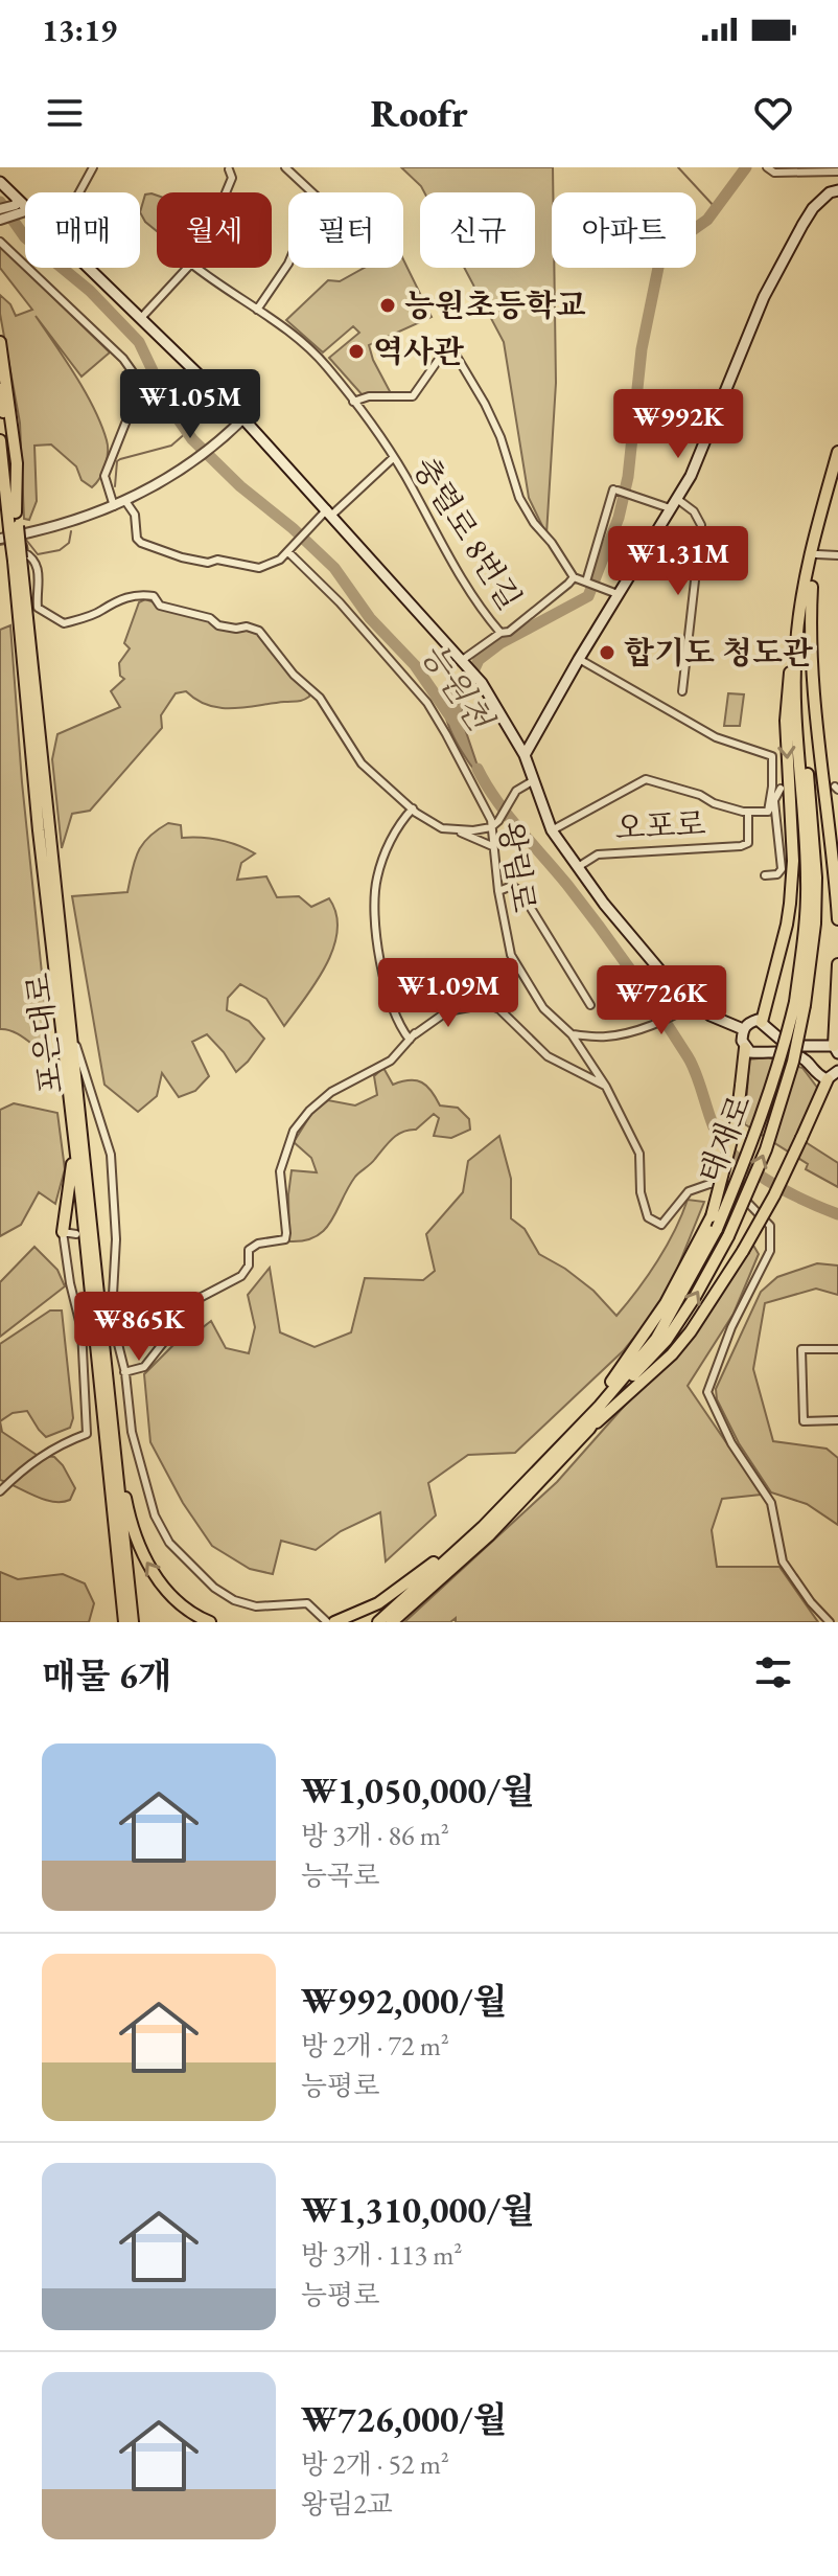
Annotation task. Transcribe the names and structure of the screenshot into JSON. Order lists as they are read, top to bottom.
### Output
{
  "streets": {
    "highway": ["포은대로", "태재로"],
    "main road": ["오포로"],
    "street": ["충렬로 8번길", "왕림로"]
  },
  "crossings": [
    ["충렬로 8번길", "오포로"],
    ["충렬로 8번길", "왕림로"]
  ],
  "water": ["능원천"],
  "places": ["능원초등학교", "역사관", "합기도 청도관"],
  "page": {
    "status": "13:19",
    "header": "Roofr",
    "chip": [
      "매매",
      "월세",
      "필터",
      "신규",
      "아파트"
    ],
    "price": [
      "₩1.05M",
      "₩992K",
      "₩1.31M",
      "₩1.09M",
      "₩726K",
      "₩865K"
    ],
    "heading": "매물 6개",
    "list": [
      {
        "name": "₩1,050,000/월",
        "note": "방 3개 · 86 m² · 능곡로"
      },
      {
        "name": "₩992,000/월",
        "note": "방 2개 · 72 m² · 능평로"
      },
      {
        "name": "₩1,310,000/월",
        "note": "방 3개 · 113 m² · 능평로"
      },
      {
        "name": "₩726,000/월",
        "note": "방 2개 · 52 m² · 왕림2교"
      }
    ]
  }
}
